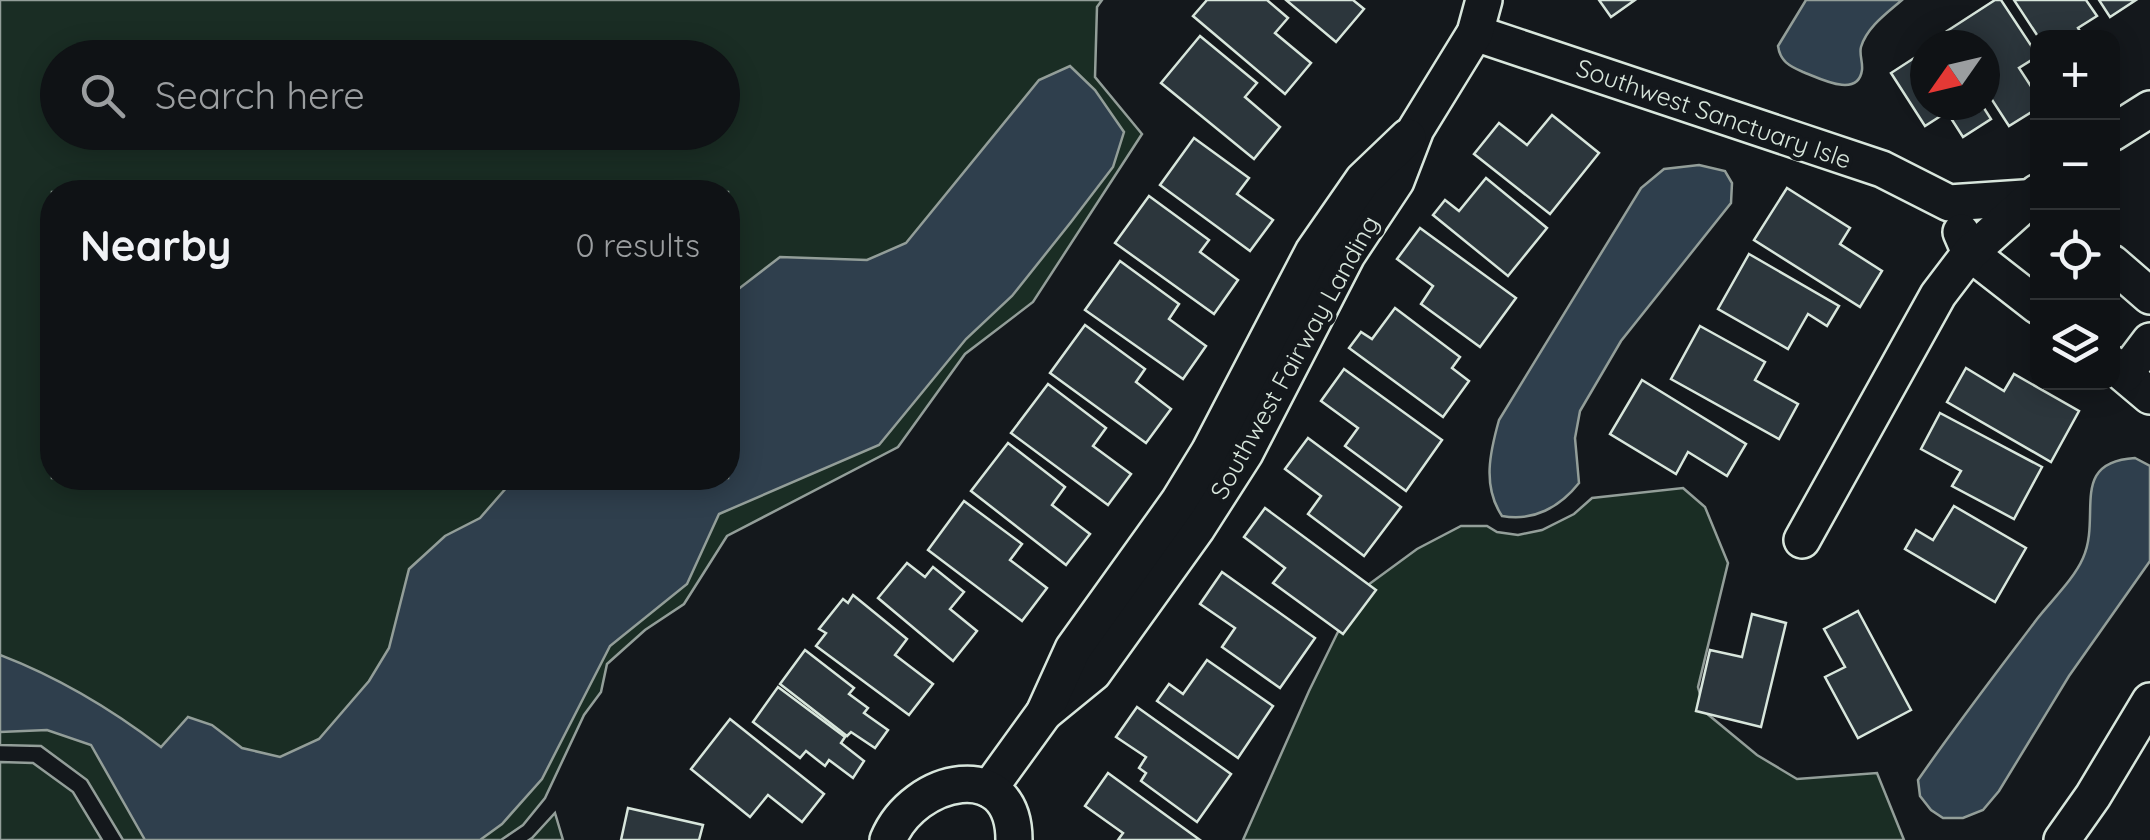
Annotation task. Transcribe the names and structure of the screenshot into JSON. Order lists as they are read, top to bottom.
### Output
{
  "streets": {
    "street": ["Southwest Sanctuary Isle", "Southwest Fairway Landing"]
  },
  "crossings": [
    ["Southwest Sanctuary Isle", "Southwest Fairway Landing"]
  ],
  "north": "bottom left",
  "page": {
    "map_buttons": ["+", "−"],
    "search": "Search here",
    "heading": ["Nearby", "0 results"]
  }
}
